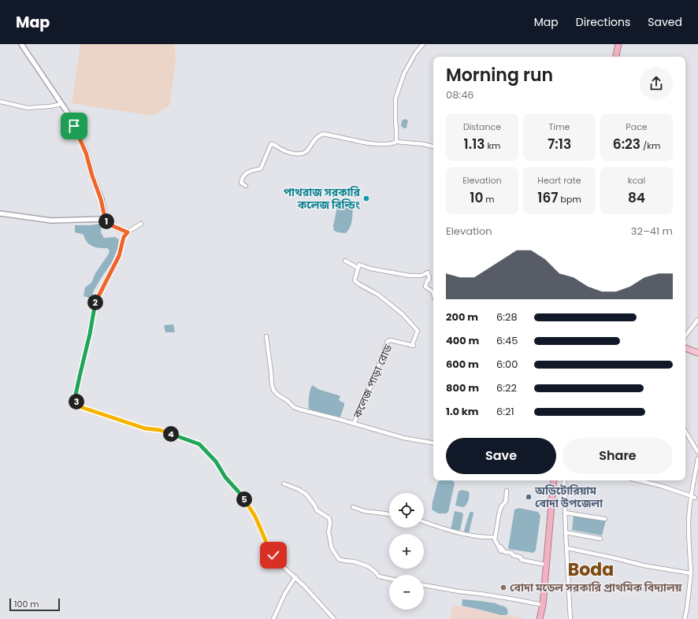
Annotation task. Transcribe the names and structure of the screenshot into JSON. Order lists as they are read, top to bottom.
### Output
{
  "streets": {
    "street": ["কলেজ পাড়া রোড"]
  },
  "districts": ["Boda"],
  "places": ["পাথরাজ সরকারি কলেজ বিল্ডিং", "অডিটোরিয়াম বোদা উপজেলা", "বোদা মডেল সরকারি প্রাথমিক বিদ্যালয়"],
  "scale_bar": "100 m",
  "page": {
    "header": "Map",
    "nav": ["Map", "Directions", "Saved"],
    "heading": ["Morning run", "08:46"],
    "stats": [
      ["Distance", "1.13 km"],
      ["Time", "7:13"],
      ["Pace", "6:23 /km"],
      ["Elevation", "10 m"],
      ["Heart rate", "167 bpm"],
      ["kcal", "84"]
    ],
    "pins": [
      "1",
      "2",
      "3",
      "4",
      "5"
    ],
    "chart": ["Elevation", "32–41 m"],
    "list": [
      {
        "name": "200 m",
        "note": "6:28"
      },
      {
        "name": "400 m",
        "note": "6:45"
      },
      {
        "name": "600 m",
        "note": "6:00"
      },
      {
        "name": "800 m",
        "note": "6:22"
      },
      {
        "name": "1.0 km",
        "note": "6:21"
      }
    ],
    "buttons": ["Save", "Share"],
    "map_buttons": ["+", "−"],
    "scale": "100 m"
  }
}
